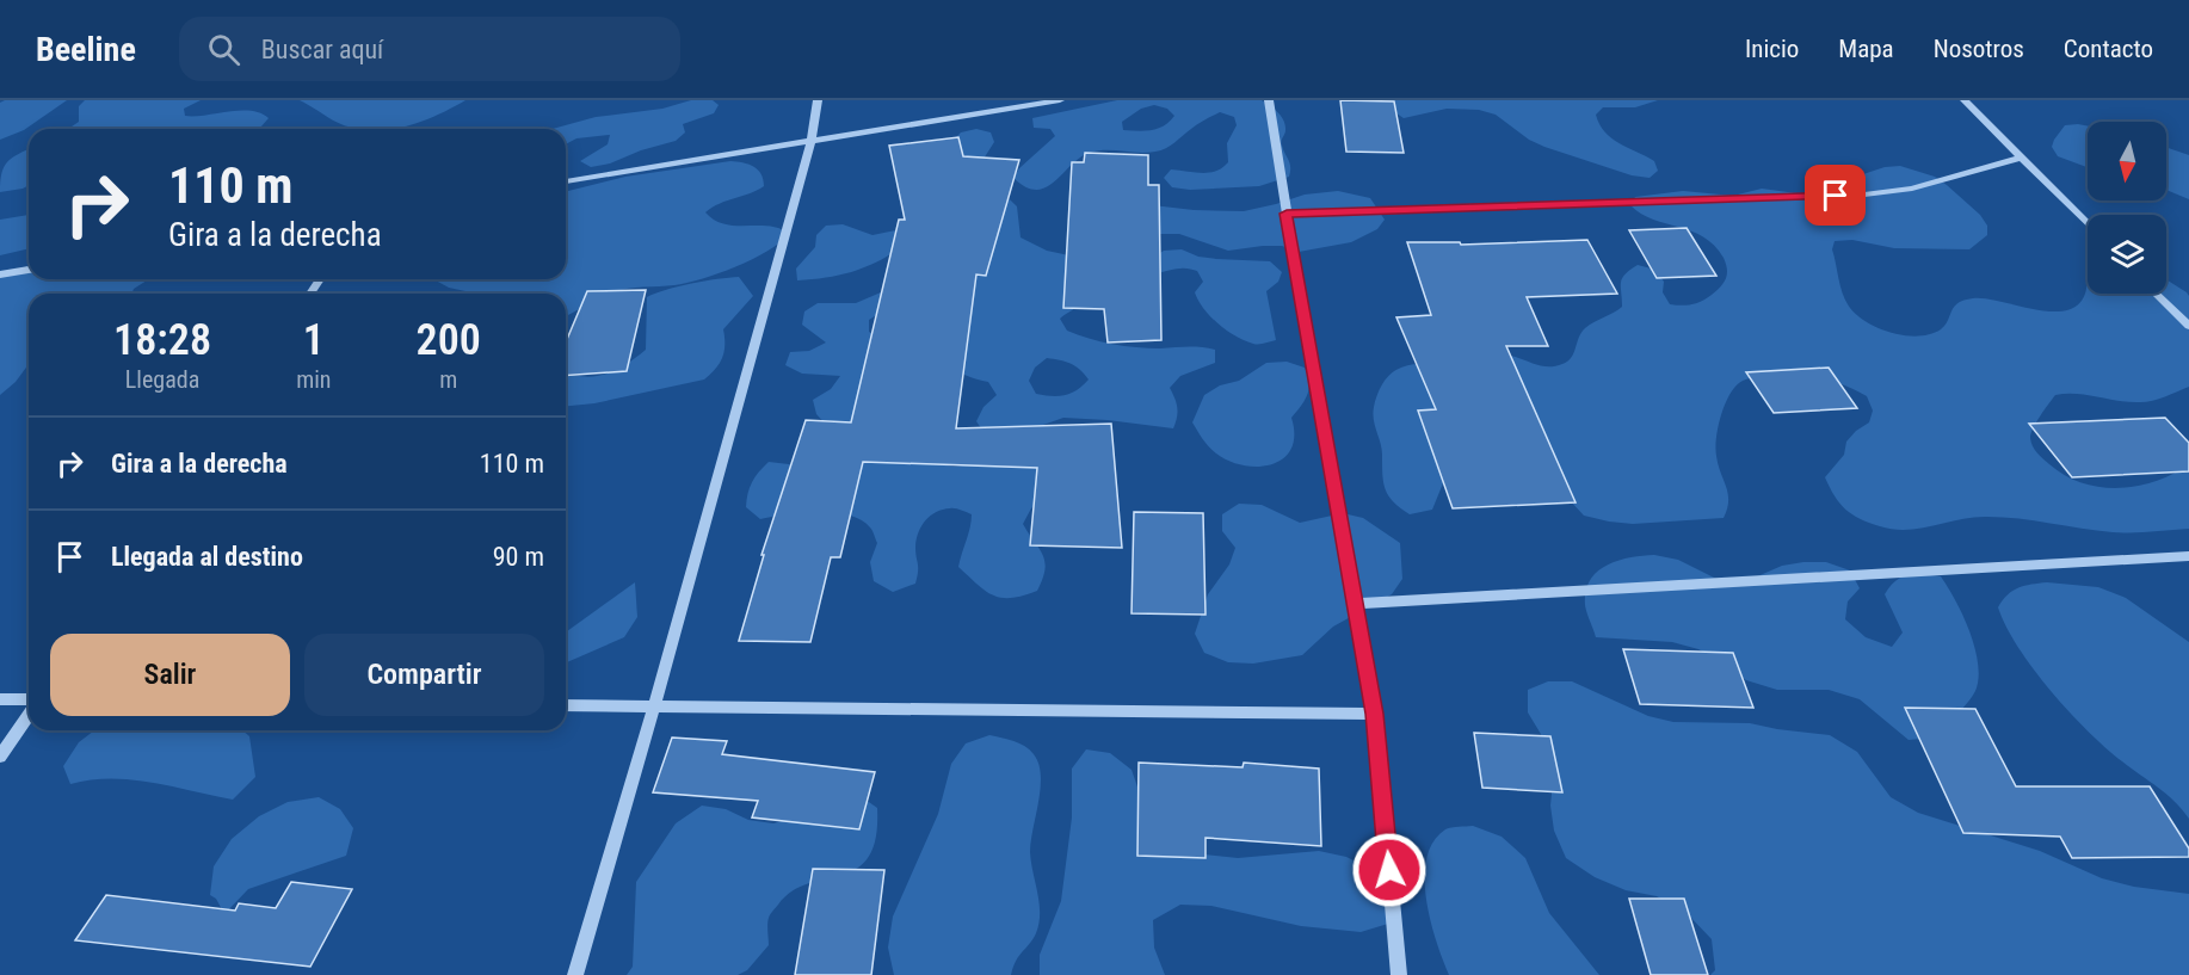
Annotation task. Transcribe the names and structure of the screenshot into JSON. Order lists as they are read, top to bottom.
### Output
{
  "north": "bottom",
  "page": {
    "header": "Beeline",
    "search": "Buscar aquí",
    "nav": [
      "Inicio",
      "Mapa",
      "Nosotros",
      "Contacto"
    ],
    "turn": ["110 m", "Gira a la derecha"],
    "eta": [
      "18:28",
      "Llegada",
      "1",
      "min",
      "200",
      "m"
    ],
    "list": [
      {
        "name": "Gira a la derecha",
        "value": "110 m"
      },
      {
        "name": "Llegada al destino",
        "value": "90 m"
      }
    ],
    "buttons": ["Salir", "Compartir"]
  }
}
